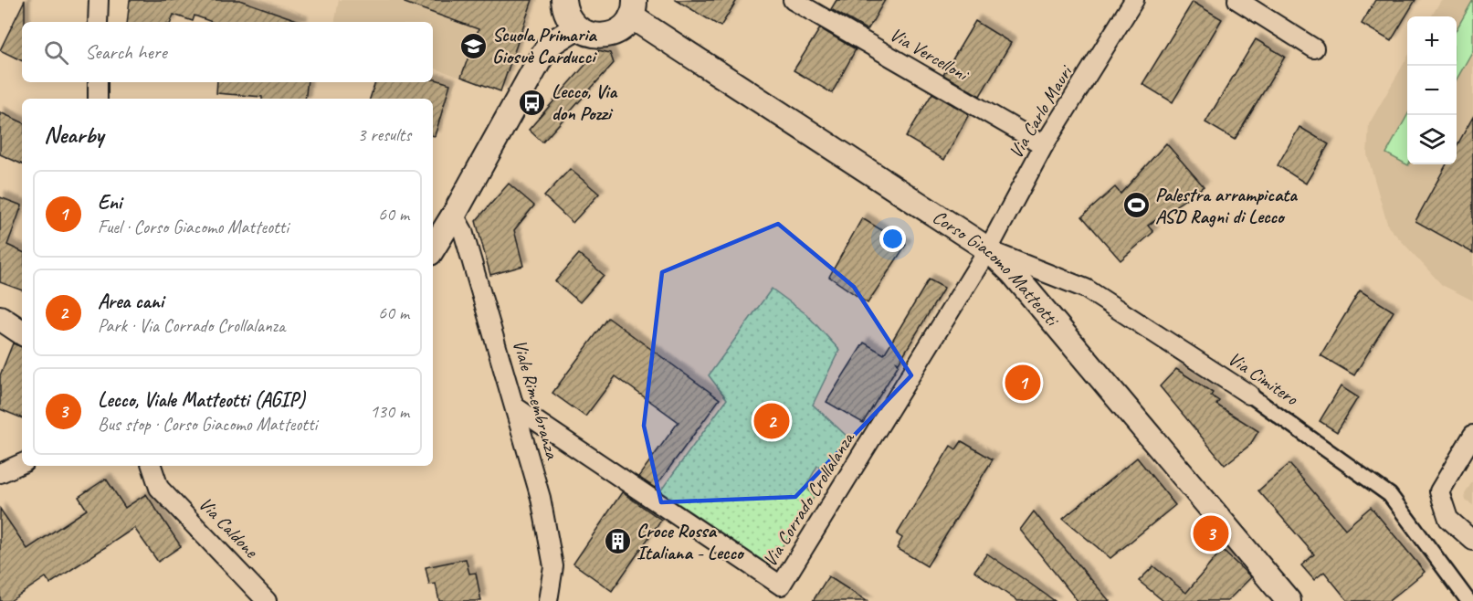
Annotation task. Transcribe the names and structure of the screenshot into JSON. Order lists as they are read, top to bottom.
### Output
{
  "streets": {
    "street": [
      "Via Vercelloni",
      "Via Carlo Mauri",
      "Corso Giacomo Matteotti",
      "Via Cimitero",
      "Viale Rimembranza",
      "Via Corrado Crollalanza",
      "Via Caldone"
    ]
  },
  "crossings": [
    ["Via Vercelloni", "Via Carlo Mauri"],
    ["Via Carlo Mauri", "Corso Giacomo Matteotti"],
    ["Via Carlo Mauri", "Via Cimitero"],
    ["Via Carlo Mauri", "Via Corrado Crollalanza"],
    ["Corso Giacomo Matteotti", "Via Cimitero"],
    ["Corso Giacomo Matteotti", "Via Corrado Crollalanza"],
    ["Via Cimitero", "Via Corrado Crollalanza"],
    ["Viale Rimembranza", "Via Corrado Crollalanza"]
  ],
  "places": {
    "school or university": ["Scuola Primaria Giosuè Carducci"],
    "bus stop": ["Lecco, Via don Pozzi"],
    "sports": ["Palestra arrampicata ASD Ragni di Lecco"],
    "building": ["Croce Rossa Italiana - Lecco"]
  },
  "page": {
    "map_buttons": ["+", "−"],
    "search": "Search here",
    "heading": ["Nearby", "3 results"],
    "list": [
      {
        "mark": "1",
        "name": "Eni",
        "note": "Fuel · Corso Giacomo Matteotti",
        "value": "60 m"
      },
      {
        "mark": "2",
        "name": "Area cani",
        "note": "Park · Via Corrado Crollalanza",
        "value": "60 m"
      },
      {
        "mark": "3",
        "name": "Lecco, Viale Matteotti (AGIP)",
        "note": "Bus stop · Corso Giacomo Matteotti",
        "value": "130 m"
      }
    ],
    "pins": ["1", "2", "3"]
  }
}
